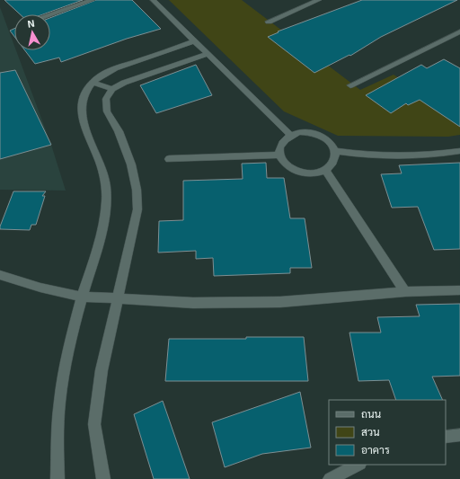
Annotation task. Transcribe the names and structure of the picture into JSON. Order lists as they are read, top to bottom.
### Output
{
  "legend": ["ถนน", "สวน", "อาคาร"],
  "north": "top"
}
